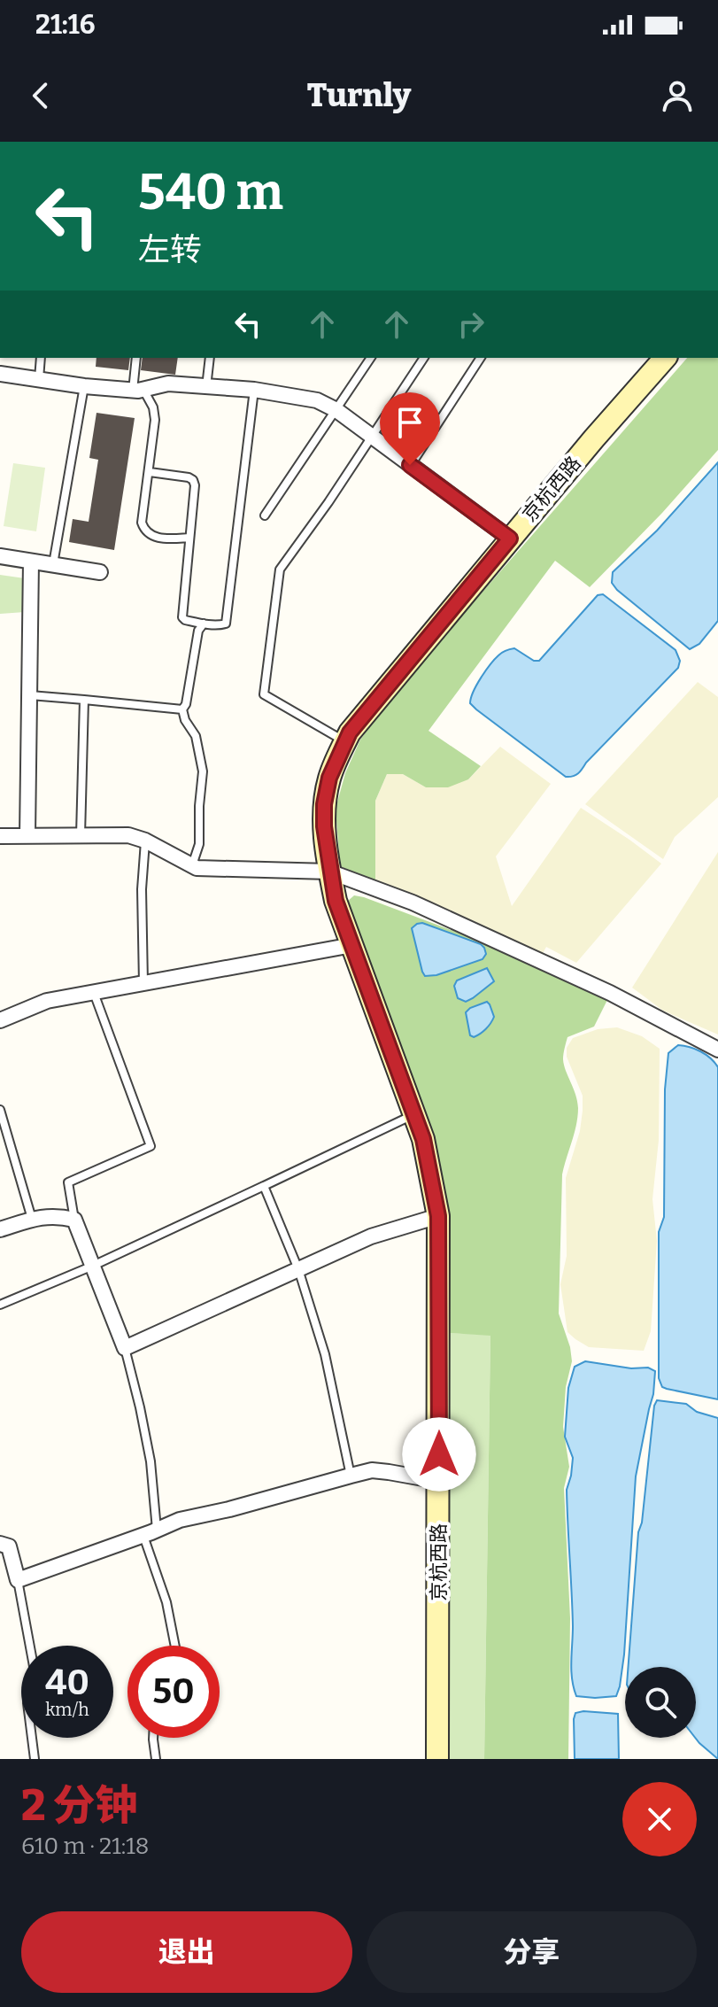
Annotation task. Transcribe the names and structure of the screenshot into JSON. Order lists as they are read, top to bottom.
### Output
{
  "streets": {
    "main road": ["京杭西路"]
  },
  "page": {
    "status": "21:16",
    "header": "Turnly",
    "turn": ["540 m", "左转"],
    "speed": "40 km/h",
    "limit": "50",
    "heading": ["2 分钟", "610 m · 21:18"],
    "buttons": ["退出", "分享"]
  }
}
